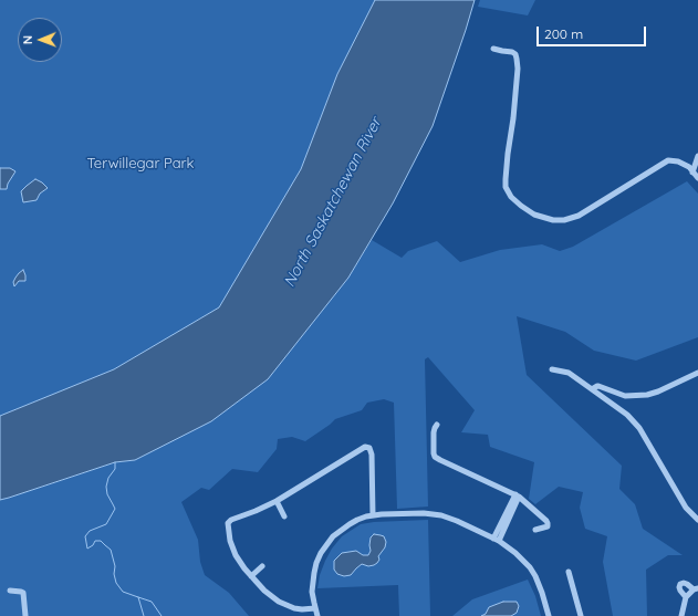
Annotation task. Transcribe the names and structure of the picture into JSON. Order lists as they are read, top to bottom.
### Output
{
  "water": ["North Saskatchewan River"],
  "parks": ["Terwillegar Park"],
  "scale_bar": "200 m",
  "north": "left"
}
